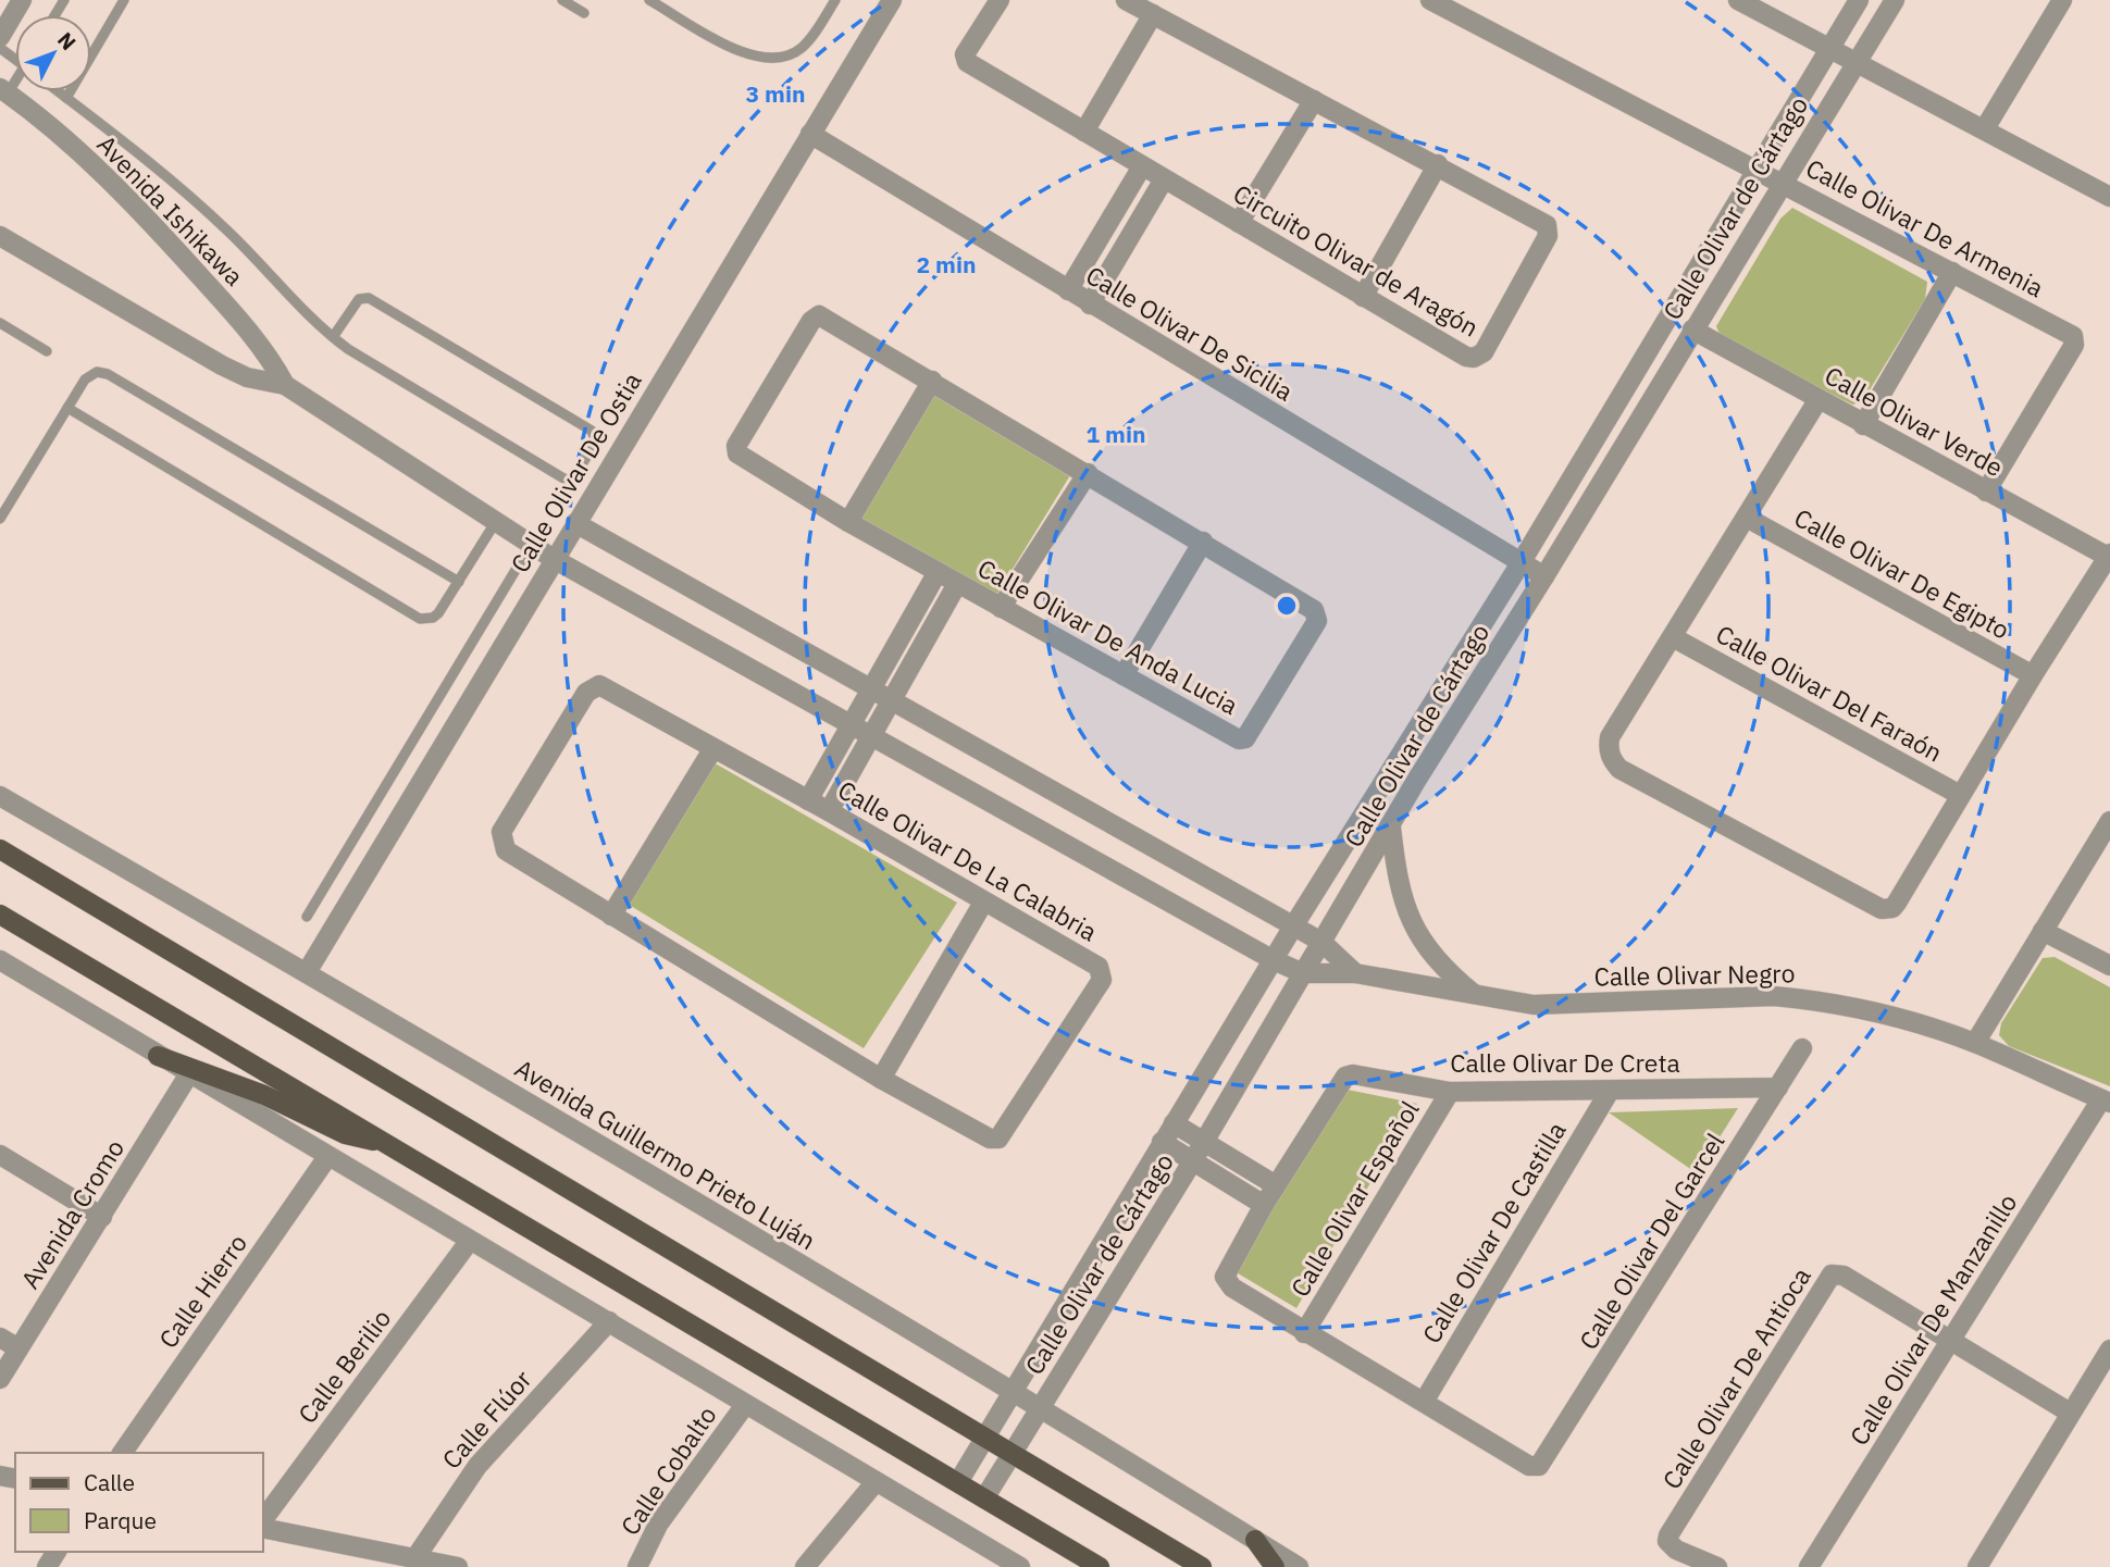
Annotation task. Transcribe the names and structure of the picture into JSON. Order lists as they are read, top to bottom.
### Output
{
  "streets": {
    "street": [
      "Calle Olivar de Cártago",
      "Avenida Ishikawa",
      "Calle Olivar De Armenia",
      "Circuito Olivar de Aragón",
      "Calle Olivar De Sicilia",
      "Calle Olivar Verde",
      "Calle Olivar De Ostia",
      "Calle Olivar De Egipto",
      "Calle Olivar De Anda Lucia",
      "Calle Olivar Del Faraón",
      "Calle Olivar De La Calabria",
      "Calle Olivar Negro",
      "Calle Olivar De Creta",
      "Avenida Guillermo Prieto Luján",
      "Calle Olivar Español",
      "Avenida Cromo",
      "Calle Olivar De Castilla",
      "Calle Olivar Del Garcel",
      "Calle Hierro",
      "Calle Olivar De Manzanillo",
      "Calle Berilio",
      "Calle Olivar De Antioca",
      "Calle Flúor",
      "Calle Cobalto"
    ]
  },
  "crossings": [
    ["Calle Olivar de Cártago", "Avenida Ishikawa"],
    ["Calle Olivar de Cártago", "Calle Olivar De Armenia"],
    ["Calle Olivar de Cártago", "Calle Olivar De Sicilia"],
    ["Calle Olivar de Cártago", "Calle Olivar Verde"],
    ["Calle Olivar de Cártago", "Calle Olivar Negro"],
    ["Calle Olivar de Cártago", "Avenida Guillermo Prieto Luján"],
    ["Avenida Ishikawa", "Calle Olivar De Ostia"],
    ["Avenida Ishikawa", "Calle Olivar Negro"],
    ["Calle Olivar De Armenia", "Calle Olivar Verde"],
    ["Calle Olivar De Sicilia", "Calle Olivar De Ostia"],
    ["Calle Olivar De Ostia", "Avenida Guillermo Prieto Luján"],
    ["Calle Olivar Negro", "Calle Olivar De Manzanillo"],
    ["Calle Olivar De Creta", "Calle Olivar Español"],
    ["Calle Olivar De Creta", "Calle Olivar De Castilla"],
    ["Calle Olivar De Creta", "Calle Olivar Del Garcel"],
    ["Calle Olivar De Manzanillo", "Calle Olivar De Antioca"]
  ],
  "legend": ["Calle", "Parque"],
  "north": "top right",
  "rings": ["3 min", "2 min", "1 min"]
}
